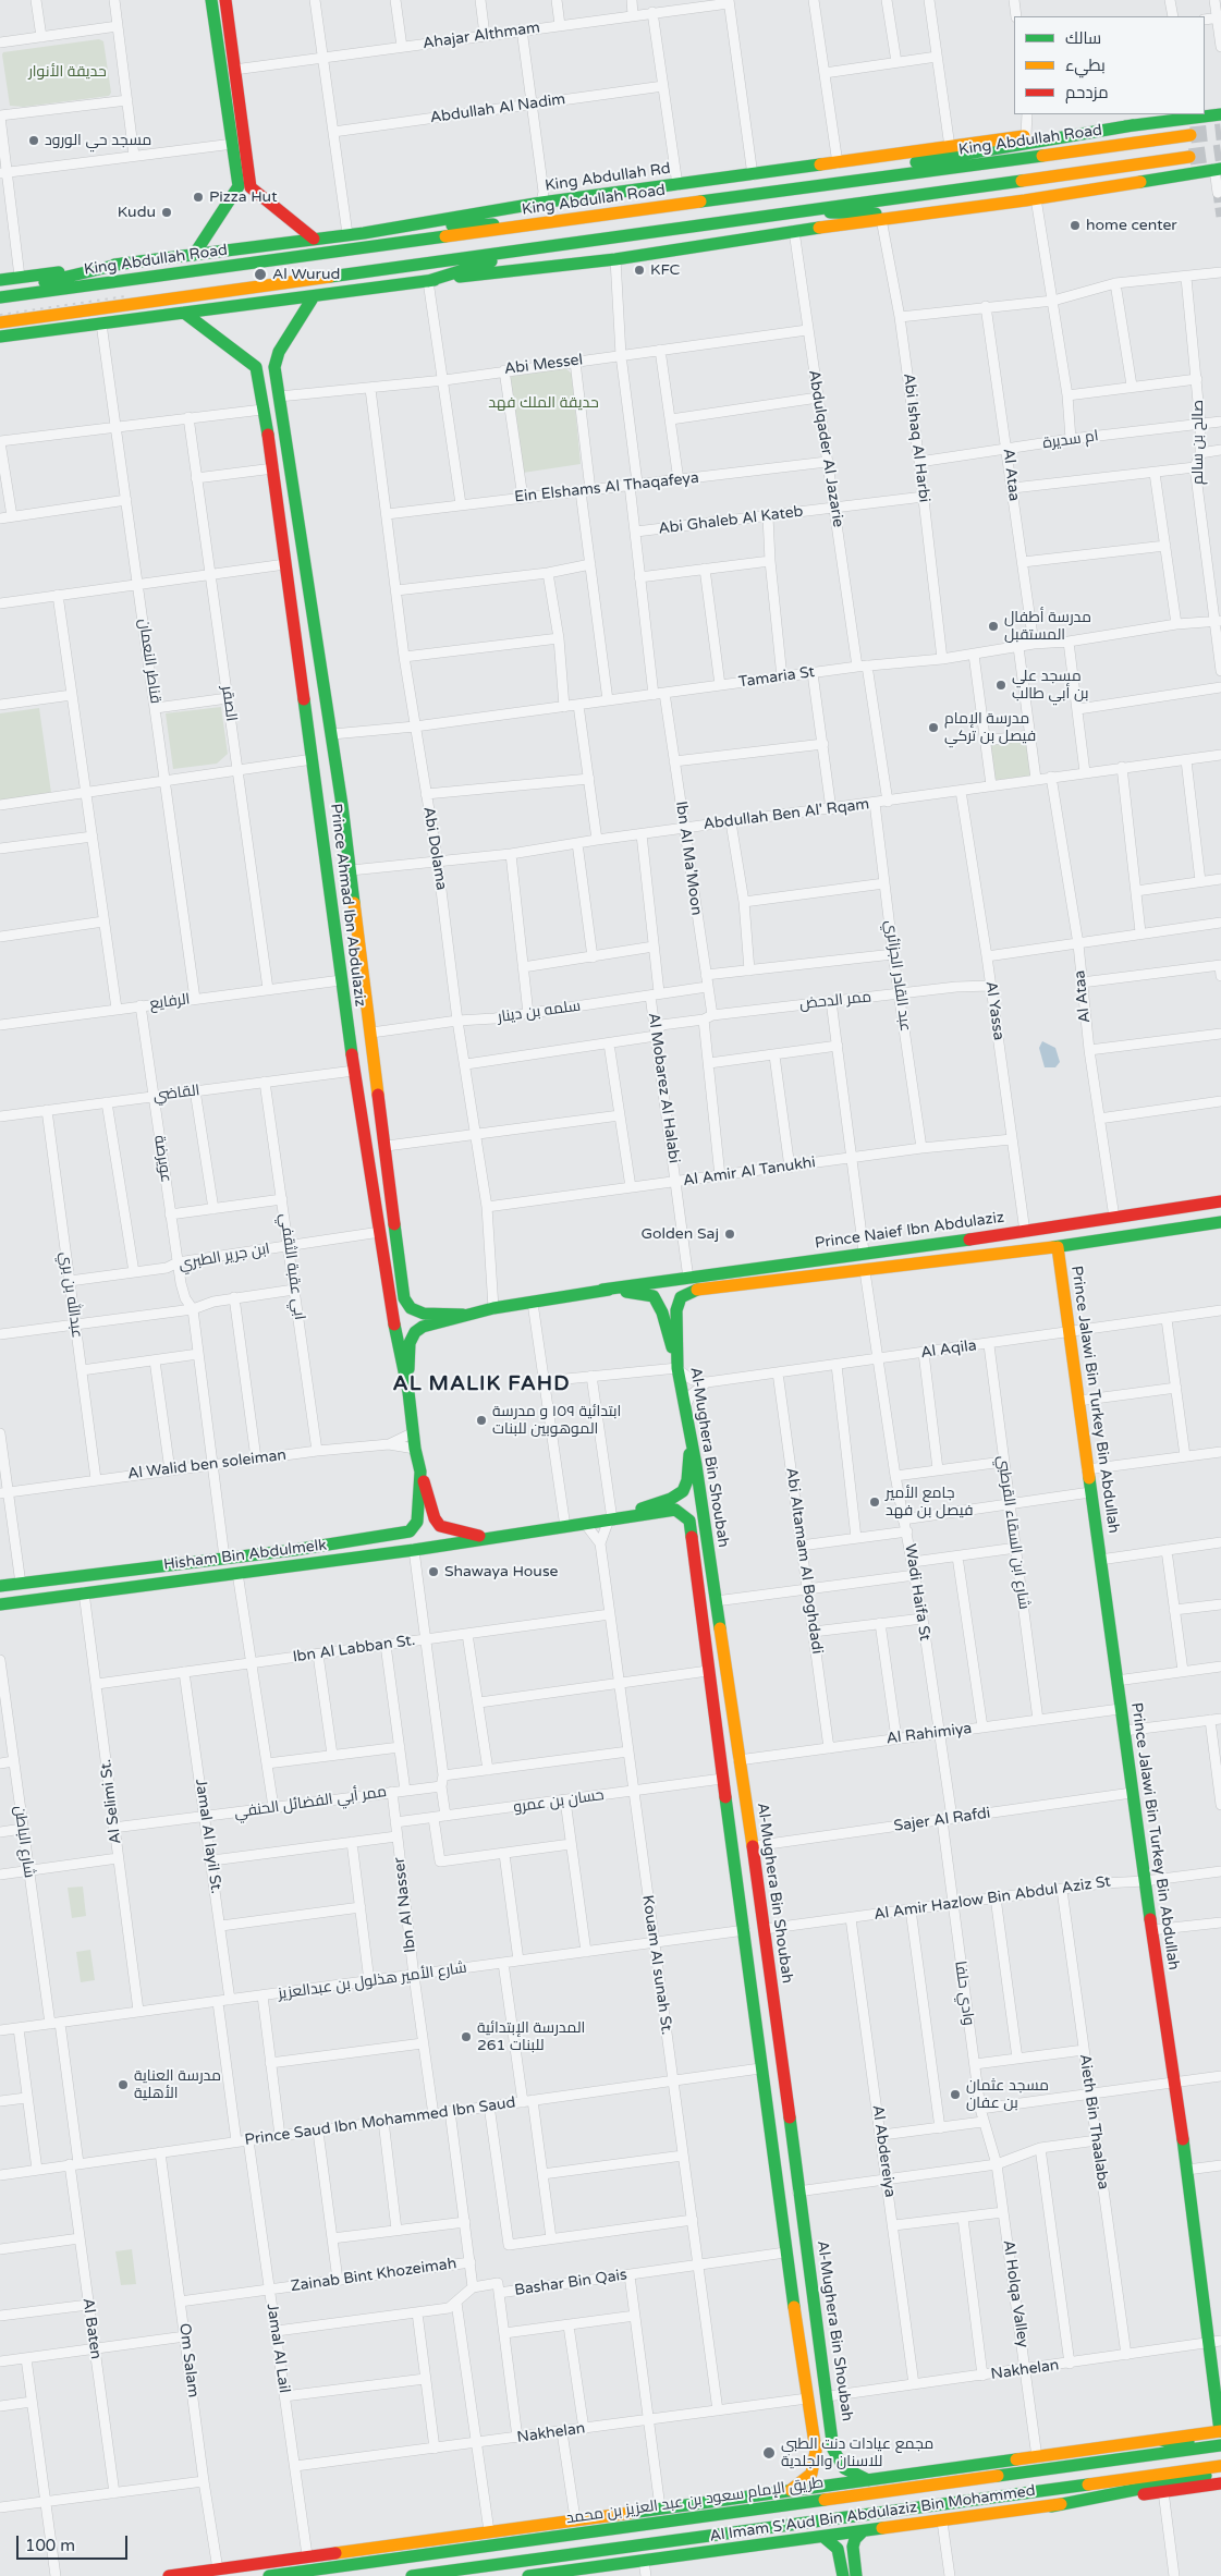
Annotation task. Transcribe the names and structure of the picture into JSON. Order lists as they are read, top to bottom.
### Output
{
  "streets": {
    "main road": [
      "King Abdullah Road",
      "King Abdullah Rd",
      "Prince Ahmad Ibn Abdulaziz",
      "Prince Naief Ibn Abdulaziz",
      "Prince Jalawi Bin Turkey Bin Abdullah",
      "Al-Mughera Bin Shoubah",
      "Hisham Bin Abdulmelk",
      "طريق الإمام سعود بن عبد العزيز بن محمد",
      "Al Imam S'Aud Bin Abdulaziz Bin Mohammed"
    ],
    "street": [
      "Ahajar Althmam",
      "Abdullah Al Nadim",
      "Abi Messel",
      "Abi Ishaq Al Harbi",
      "ام سديرة",
      "صالح بن سالم",
      "Abdulqader Al Jazarie",
      "Al Ataa",
      "Ein Elshams Al Thaqafeya",
      "Abi Ghaleb Al Kateb",
      "قناطر النعمان",
      "Tamaria St",
      "الصقر",
      "Abdullah Ben Al' Rqam",
      "Abi Dolama",
      "Ibn Al Ma'Moon",
      "عبد القادر الجزائري",
      "ممر الدحض",
      "الرفايع",
      "Al Yassa",
      "سلمه بن دينار",
      "Al Mobarez Al Halabi",
      "القاضي",
      "عويرضة",
      "Al Amir Al Tanukhi",
      "ابن جرير الطبري",
      "ابي عقبة الثقفي",
      "عبدالله بن بري",
      "Al Aqila",
      "Al Walid ben soleiman",
      "شارع ابن السقاء القرطبي",
      "Abi Altamam Al Boghdadi",
      "Wadi Haifa St",
      "Ibn Al Labban St.",
      "Al Rahimiya",
      "Al Selimi St.",
      "حسان بن عمرو",
      "ممر أبي الفضائل الحنفي",
      "Sajer Al Rafdi",
      "Jamal Al layil St.",
      "شارع الباطن",
      "Al Amir Hazlow Bin Abdul Aziz St",
      "Ibn Al Nasser",
      "Kouam Al sunah St.",
      "شارع الأمير هذلول بن عبدالعزيز",
      "وادي حلفا",
      "Prince Saud Ibn Mohammed Ibn Saud",
      "Aieth Bin Thaalaba",
      "Al Abdereiya",
      "Zainab Bint Khozeimah",
      "Bashar Bin Qais",
      "Al Holqa Valley",
      "Al Baten",
      "Jamal Al Lail",
      "Om Salam",
      "Nakhelan"
    ]
  },
  "crossings": [
    ["Abi Messel", "Abdulqader Al Jazarie"],
    ["Abi Messel", "Abi Dolama"],
    ["Abi Messel", "Prince Ahmad Ibn Abdulaziz"],
    ["Abi Ishaq Al Harbi", "ام سديرة"],
    ["Abi Ishaq Al Harbi", "Abi Ghaleb Al Kateb"],
    ["Abi Ishaq Al Harbi", "Tamaria St"],
    ["ام سديرة", "صالح بن سالم"],
    ["ام سديرة", "Al Ataa"],
    ["صالح بن سالم", "Tamaria St"],
    ["Abdulqader Al Jazarie", "Ein Elshams Al Thaqafeya"],
    ["Abdulqader Al Jazarie", "Abi Ghaleb Al Kateb"],
    ["Abdulqader Al Jazarie", "Tamaria St"],
    ["Abdulqader Al Jazarie", "Abdullah Ben Al' Rqam"],
    ["Al Ataa", "Tamaria St"],
    ["Al Ataa", "Abdullah Ben Al' Rqam"],
    ["Al Ataa", "Prince Naief Ibn Abdulaziz"],
    ["Ein Elshams Al Thaqafeya", "Abi Dolama"],
    ["قناطر النعمان", "الرفايع"],
    ["Tamaria St", "Abi Dolama"],
    ["Tamaria St", "Ibn Al Ma'Moon"],
    ["Tamaria St", "Prince Ahmad Ibn Abdulaziz"],
    ["الصقر", "الرفايع"],
    ["Abdullah Ben Al' Rqam", "Abi Dolama"],
    ["Abdullah Ben Al' Rqam", "Ibn Al Ma'Moon"],
    ["Abdullah Ben Al' Rqam", "Prince Ahmad Ibn Abdulaziz"],
    ["Abdullah Ben Al' Rqam", "عبد القادر الجزائري"],
    ["Abdullah Ben Al' Rqam", "Al Yassa"],
    ["Abdullah Ben Al' Rqam", "Al Mobarez Al Halabi"],
    ["Abi Dolama", "سلمه بن دينار"],
    ["Abi Dolama", "Al Amir Al Tanukhi"],
    ["Abi Dolama", "Prince Naief Ibn Abdulaziz"],
    ["Ibn Al Ma'Moon", "ممر الدحض"],
    ["Ibn Al Ma'Moon", "سلمه بن دينار"],
    ["Ibn Al Ma'Moon", "Al Amir Al Tanukhi"],
    ["Prince Ahmad Ibn Abdulaziz", "الرفايع"],
    ["Prince Ahmad Ibn Abdulaziz", "سلمه بن دينار"],
    ["Prince Ahmad Ibn Abdulaziz", "القاضي"],
    ["Prince Ahmad Ibn Abdulaziz", "Prince Naief Ibn Abdulaziz"],
    ["Prince Ahmad Ibn Abdulaziz", "ابن جرير الطبري"],
    ["Prince Ahmad Ibn Abdulaziz", "Al Walid ben soleiman"],
    ["Prince Ahmad Ibn Abdulaziz", "Hisham Bin Abdulmelk"],
    ["عبد القادر الجزائري", "ممر الدحض"],
    ["عبد القادر الجزائري", "Al Amir Al Tanukhi"],
    ["ممر الدحض", "Al Yassa"],
    ["ممر الدحض", "Al Mobarez Al Halabi"],
    ["الرفايع", "عويرضة"],
    ["Al Yassa", "Al Amir Al Tanukhi"],
    ["Al Yassa", "Prince Naief Ibn Abdulaziz"],
    ["سلمه بن دينار", "Al Mobarez Al Halabi"],
    ["Al Mobarez Al Halabi", "Al Amir Al Tanukhi"],
    ["Al Mobarez Al Halabi", "Prince Naief Ibn Abdulaziz"],
    ["القاضي", "عويرضة"],
    ["القاضي", "ابي عقبة الثقفي"],
    ["القاضي", "عبدالله بن بري"],
    ["عويرضة", "ابن جرير الطبري"],
    ["عويرضة", "Al Walid ben soleiman"],
    ["عويرضة", "Hisham Bin Abdulmelk"],
    ["Prince Naief Ibn Abdulaziz", "Al Aqila"],
    ["Prince Naief Ibn Abdulaziz", "Al-Mughera Bin Shoubah"],
    ["ابن جرير الطبري", "ابي عقبة الثقفي"],
    ["ابن جرير الطبري", "عبدالله بن بري"],
    ["ابي عقبة الثقفي", "Al Walid ben soleiman"],
    ["عبدالله بن بري", "Al Walid ben soleiman"],
    ["Al Aqila", "Prince Jalawi Bin Turkey Bin Abdullah"],
    ["Al Aqila", "Al-Mughera Bin Shoubah"],
    ["Al Aqila", "شارع ابن السقاء القرطبي"],
    ["Al Aqila", "Abi Altamam Al Boghdadi"],
    ["Al Aqila", "Wadi Haifa St"],
    ["Prince Jalawi Bin Turkey Bin Abdullah", "Al Rahimiya"],
    ["Prince Jalawi Bin Turkey Bin Abdullah", "Sajer Al Rafdi"],
    ["Prince Jalawi Bin Turkey Bin Abdullah", "Al Amir Hazlow Bin Abdul Aziz St"],
    ["Prince Jalawi Bin Turkey Bin Abdullah", "Nakhelan"],
    ["Al-Mughera Bin Shoubah", "Hisham Bin Abdulmelk"],
    ["Al-Mughera Bin Shoubah", "Wadi Haifa St"],
    ["Al-Mughera Bin Shoubah", "Al Rahimiya"],
    ["Al-Mughera Bin Shoubah", "حسان بن عمرو"],
    ["Al-Mughera Bin Shoubah", "Sajer Al Rafdi"],
    ["Al-Mughera Bin Shoubah", "Al Amir Hazlow Bin Abdul Aziz St"],
    ["Al-Mughera Bin Shoubah", "شارع الأمير هذلول بن عبدالعزيز"],
    ["Al-Mughera Bin Shoubah", "Prince Saud Ibn Mohammed Ibn Saud"],
    ["Al-Mughera Bin Shoubah", "Bashar Bin Qais"],
    ["Al-Mughera Bin Shoubah", "Nakhelan"],
    ["شارع ابن السقاء القرطبي", "Al Rahimiya"],
    ["Hisham Bin Abdulmelk", "Al Selimi St."],
    ["Hisham Bin Abdulmelk", "Kouam Al sunah St."],
    ["Abi Altamam Al Boghdadi", "Al Rahimiya"],
    ["Wadi Haifa St", "Al Rahimiya"],
    ["Wadi Haifa St", "Sajer Al Rafdi"],
    ["Ibn Al Labban St.", "Al Selimi St."],
    ["Ibn Al Labban St.", "Jamal Al layil St."],
    ["Ibn Al Labban St.", "Kouam Al sunah St."],
    ["Al Selimi St.", "ممر أبي الفضائل الحنفي"],
    ["Al Selimi St.", "شارع الأمير هذلول بن عبدالعزيز"],
    ["حسان بن عمرو", "Ibn Al Nasser"],
    ["حسان بن عمرو", "Kouam Al sunah St."],
    ["ممر أبي الفضائل الحنفي", "Jamal Al layil St."],
    ["ممر أبي الفضائل الحنفي", "Ibn Al Nasser"],
    ["Sajer Al Rafdi", "وادي حلفا"],
    ["Jamal Al layil St.", "شارع الأمير هذلول بن عبدالعزيز"],
    ["شارع الباطن", "شارع الأمير هذلول بن عبدالعزيز"],
    ["شارع الباطن", "Prince Saud Ibn Mohammed Ibn Saud"],
    ["شارع الباطن", "Al Baten"],
    ["Al Amir Hazlow Bin Abdul Aziz St", "وادي حلفا"],
    ["Al Amir Hazlow Bin Abdul Aziz St", "Aieth Bin Thaalaba"],
    ["Al Amir Hazlow Bin Abdul Aziz St", "Al Abdereiya"],
    ["Ibn Al Nasser", "شارع الأمير هذلول بن عبدالعزيز"],
    ["Ibn Al Nasser", "Prince Saud Ibn Mohammed Ibn Saud"],
    ["Kouam Al sunah St.", "شارع الأمير هذلول بن عبدالعزيز"],
    ["Kouam Al sunah St.", "Prince Saud Ibn Mohammed Ibn Saud"],
    ["Kouam Al sunah St.", "Bashar Bin Qais"],
    ["Kouam Al sunah St.", "Nakhelan"],
    ["وادي حلفا", "Al Holqa Valley"],
    ["Prince Saud Ibn Mohammed Ibn Saud", "Al Baten"],
    ["Prince Saud Ibn Mohammed Ibn Saud", "Jamal Al Lail"],
    ["Prince Saud Ibn Mohammed Ibn Saud", "Om Salam"],
    ["Aieth Bin Thaalaba", "Nakhelan"],
    ["Al Abdereiya", "Nakhelan"],
    ["Zainab Bint Khozeimah", "Jamal Al Lail"],
    ["Zainab Bint Khozeimah", "Om Salam"],
    ["Al Holqa Valley", "Nakhelan"],
    ["Jamal Al Lail", "Nakhelan"]
  ],
  "districts": ["AL MALIK FAHD"],
  "parks": ["حديقة الأنوار", "حديقة الملك فهد"],
  "places": [
    "مسجد حي الورود",
    "Pizza Hut",
    "Kudu",
    "home center",
    "KFC",
    "Al Wurud",
    "مدرسة أطفال المستقبل",
    "مسجد علي بن أبي طالب",
    "مدرسة الإمام فيصل بن تركي",
    "Golden Saj",
    "ابتدائية ١٥٩ و مدرسة الموهوبين للبنات",
    "جامع الأمير فيصل بن فهد",
    "Shawaya House",
    "المدرسة الإبتدائية 261 للبنات",
    "مدرسة العناية الأهلية",
    "مسجد عثمان بن عفان",
    "مجمع عيادات دنت الطبي للاسنان والجلدية"
  ],
  "legend": ["سالك", "بطيء", "مزدحم"],
  "scale_bar": "100 m"
}
